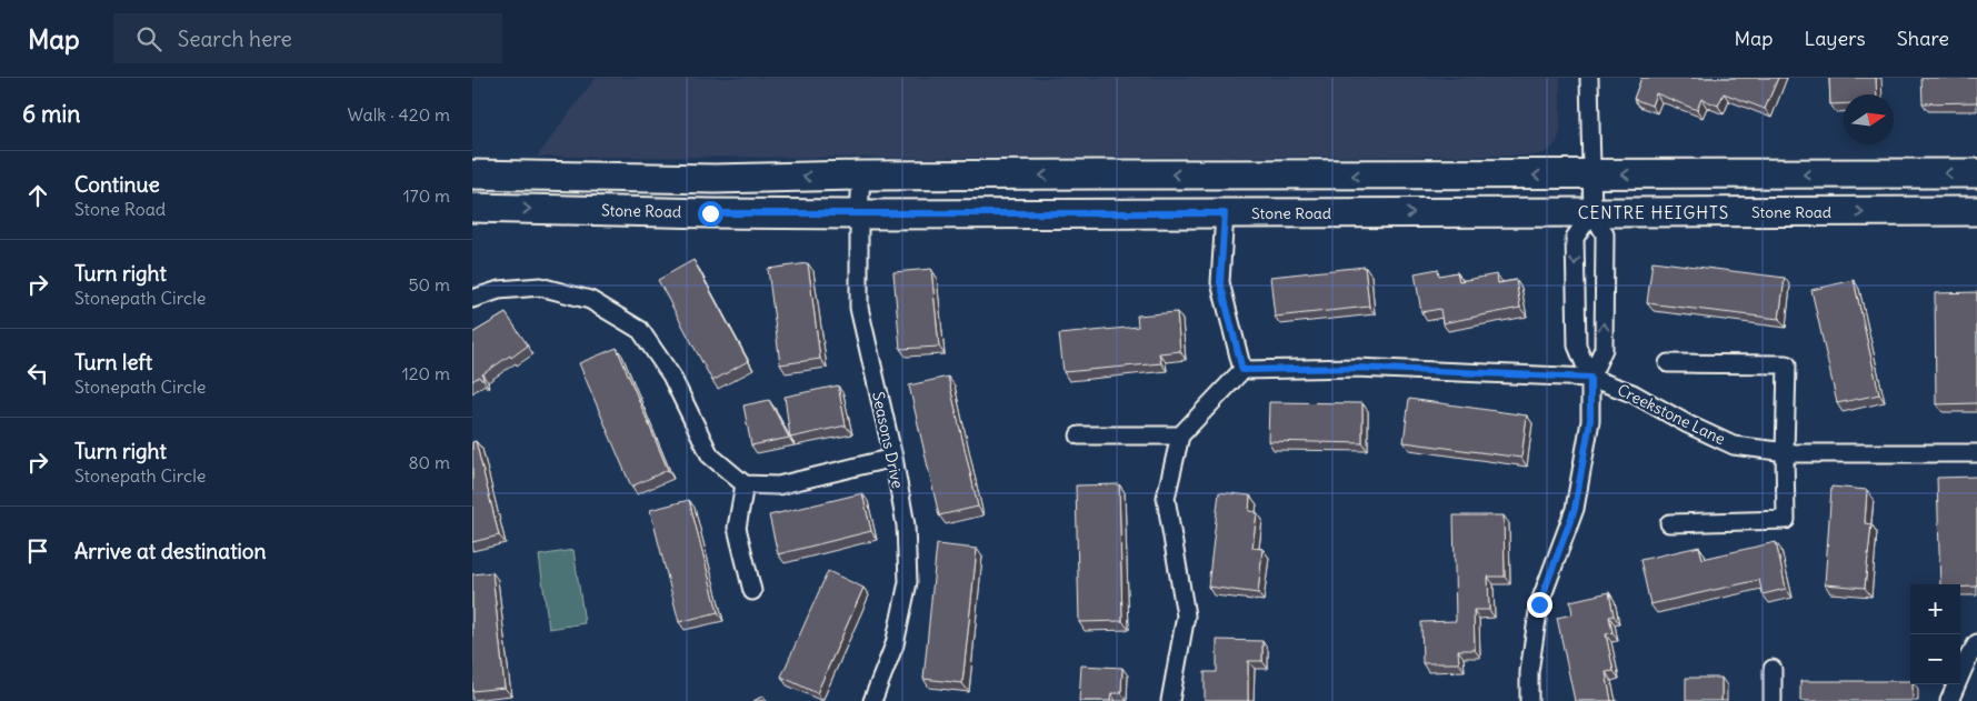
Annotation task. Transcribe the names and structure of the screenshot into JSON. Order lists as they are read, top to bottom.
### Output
{
  "streets": {
    "main road": ["Stone Road"],
    "street": ["Creekstone Lane", "Seasons Drive"]
  },
  "crossings": [
    ["Stone Road", "Seasons Drive"]
  ],
  "districts": ["CENTRE HEIGHTS"],
  "north": "right",
  "page": {
    "header": "Map",
    "search": "Search here",
    "nav": ["Map", "Layers", "Share"],
    "heading": ["6 min", "Walk · 420 m"],
    "list": [
      ["Continue", "Stone Road", "170 m"],
      ["Turn right", "Stonepath Circle", "50 m"],
      ["Turn left", "Stonepath Circle", "120 m"],
      ["Turn right", "Stonepath Circle", "80 m"],
      "Arrive at destination"
    ],
    "map_buttons": ["+", "−"]
  }
}
